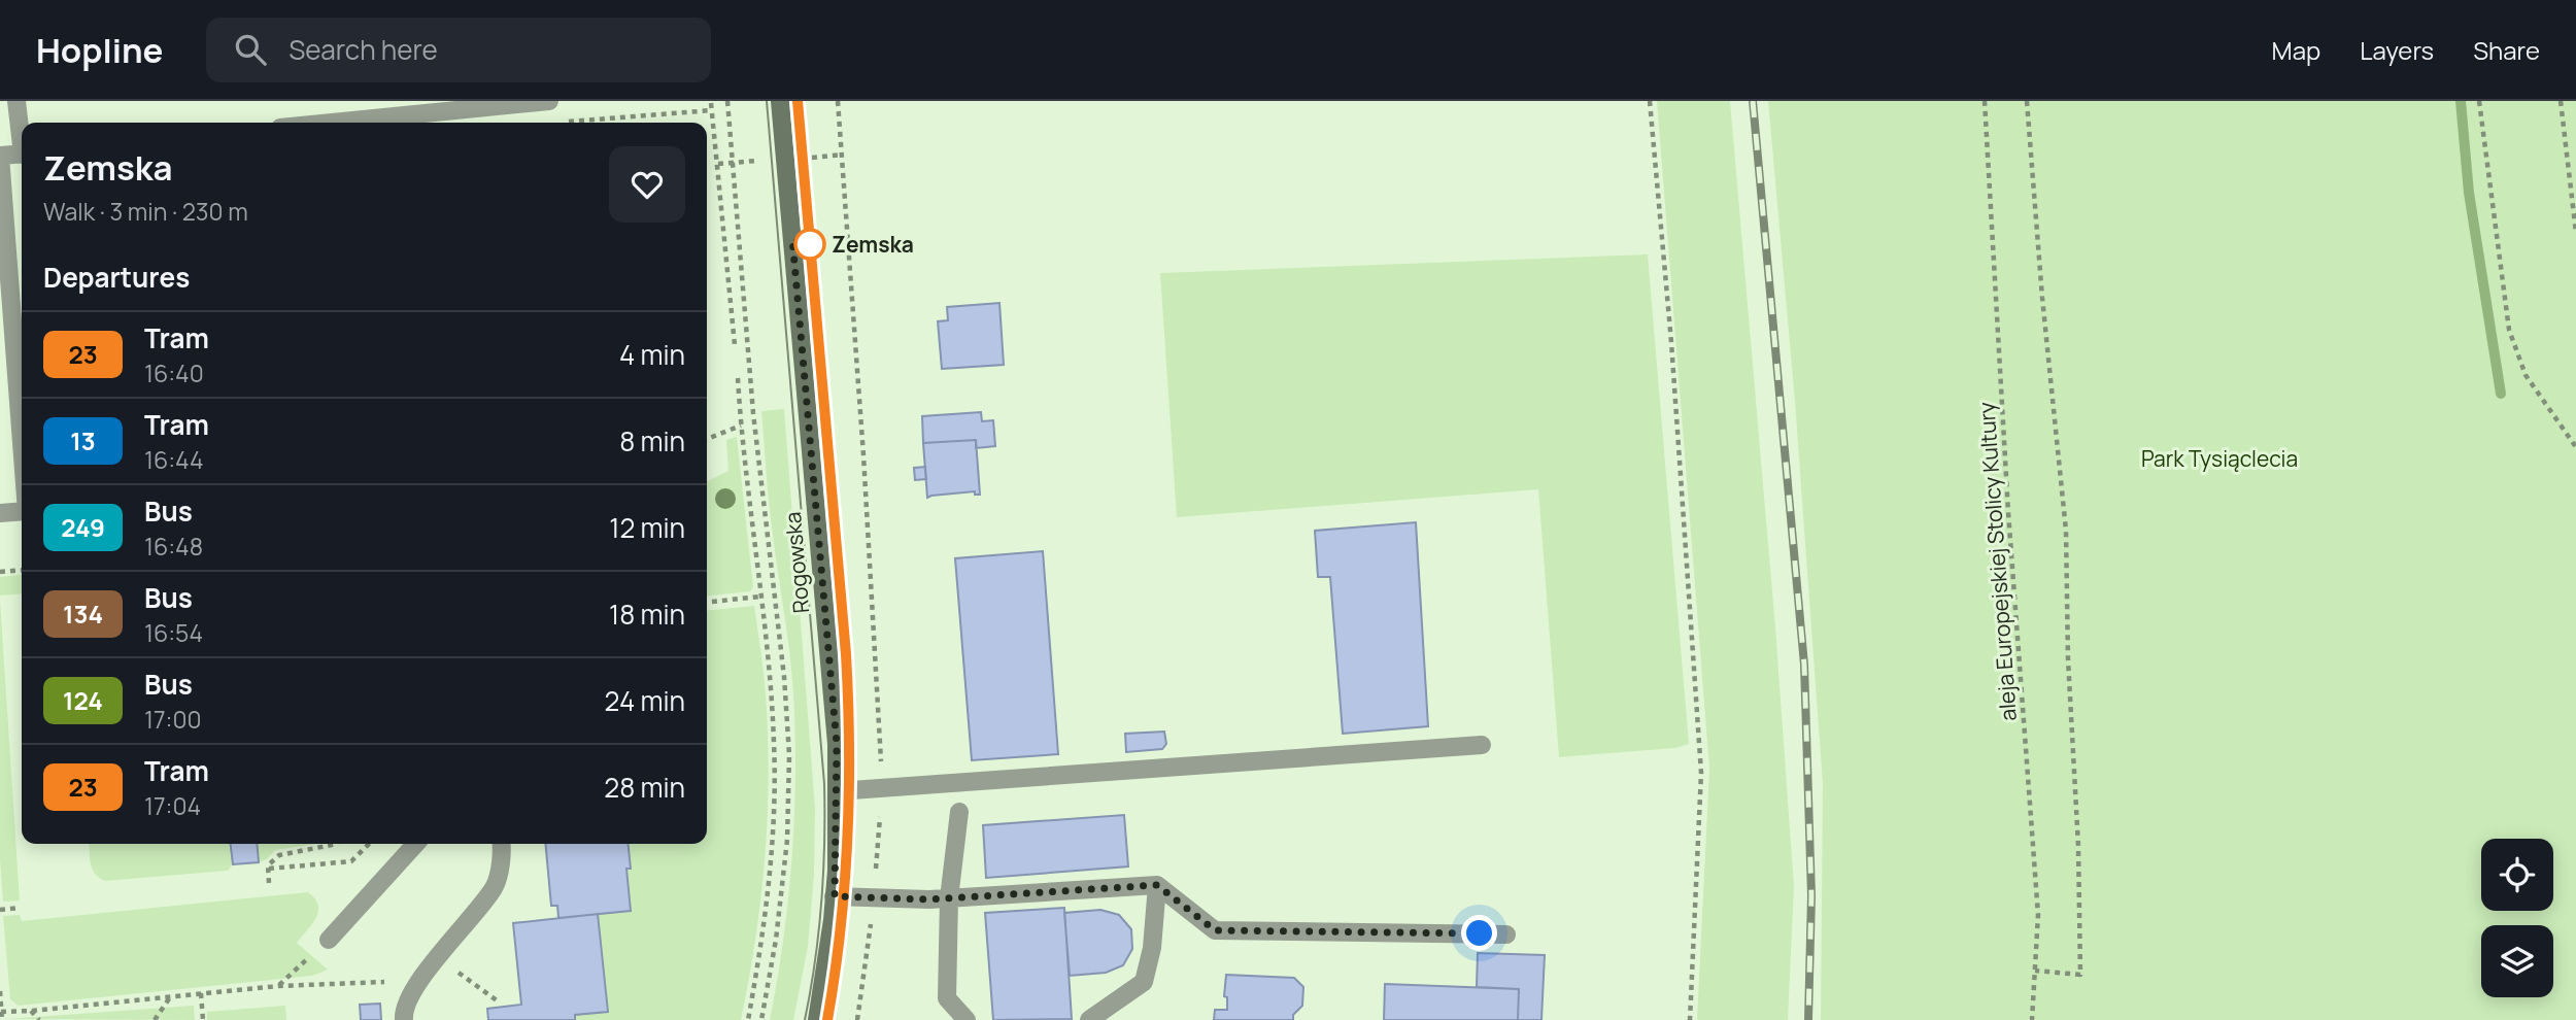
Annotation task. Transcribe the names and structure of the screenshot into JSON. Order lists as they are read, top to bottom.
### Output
{
  "streets": {
    "street": ["Rogowska"],
    "path": ["aleja Europejskiej Stolicy Kultury"]
  },
  "parks": ["Park Tysiąclecia"],
  "places": ["Zemska"],
  "lines": ["tram line 23"],
  "page": {
    "header": "Hopline",
    "search": "Search here",
    "nav": ["Map", "Layers", "Share"],
    "heading": [
      ["Zemska", "Walk · 3 min · 230 m"],
      "Departures"
    ],
    "list": [
      {
        "mark": "23",
        "name": "Tram",
        "note": "16:40",
        "value": "4 min"
      },
      {
        "mark": "13",
        "name": "Tram",
        "note": "16:44",
        "value": "8 min"
      },
      {
        "mark": "249",
        "name": "Bus",
        "note": "16:48",
        "value": "12 min"
      },
      {
        "mark": "134",
        "name": "Bus",
        "note": "16:54",
        "value": "18 min"
      },
      {
        "mark": "124",
        "name": "Bus",
        "note": "17:00",
        "value": "24 min"
      },
      {
        "mark": "23",
        "name": "Tram",
        "note": "17:04",
        "value": "28 min"
      }
    ]
  }
}
